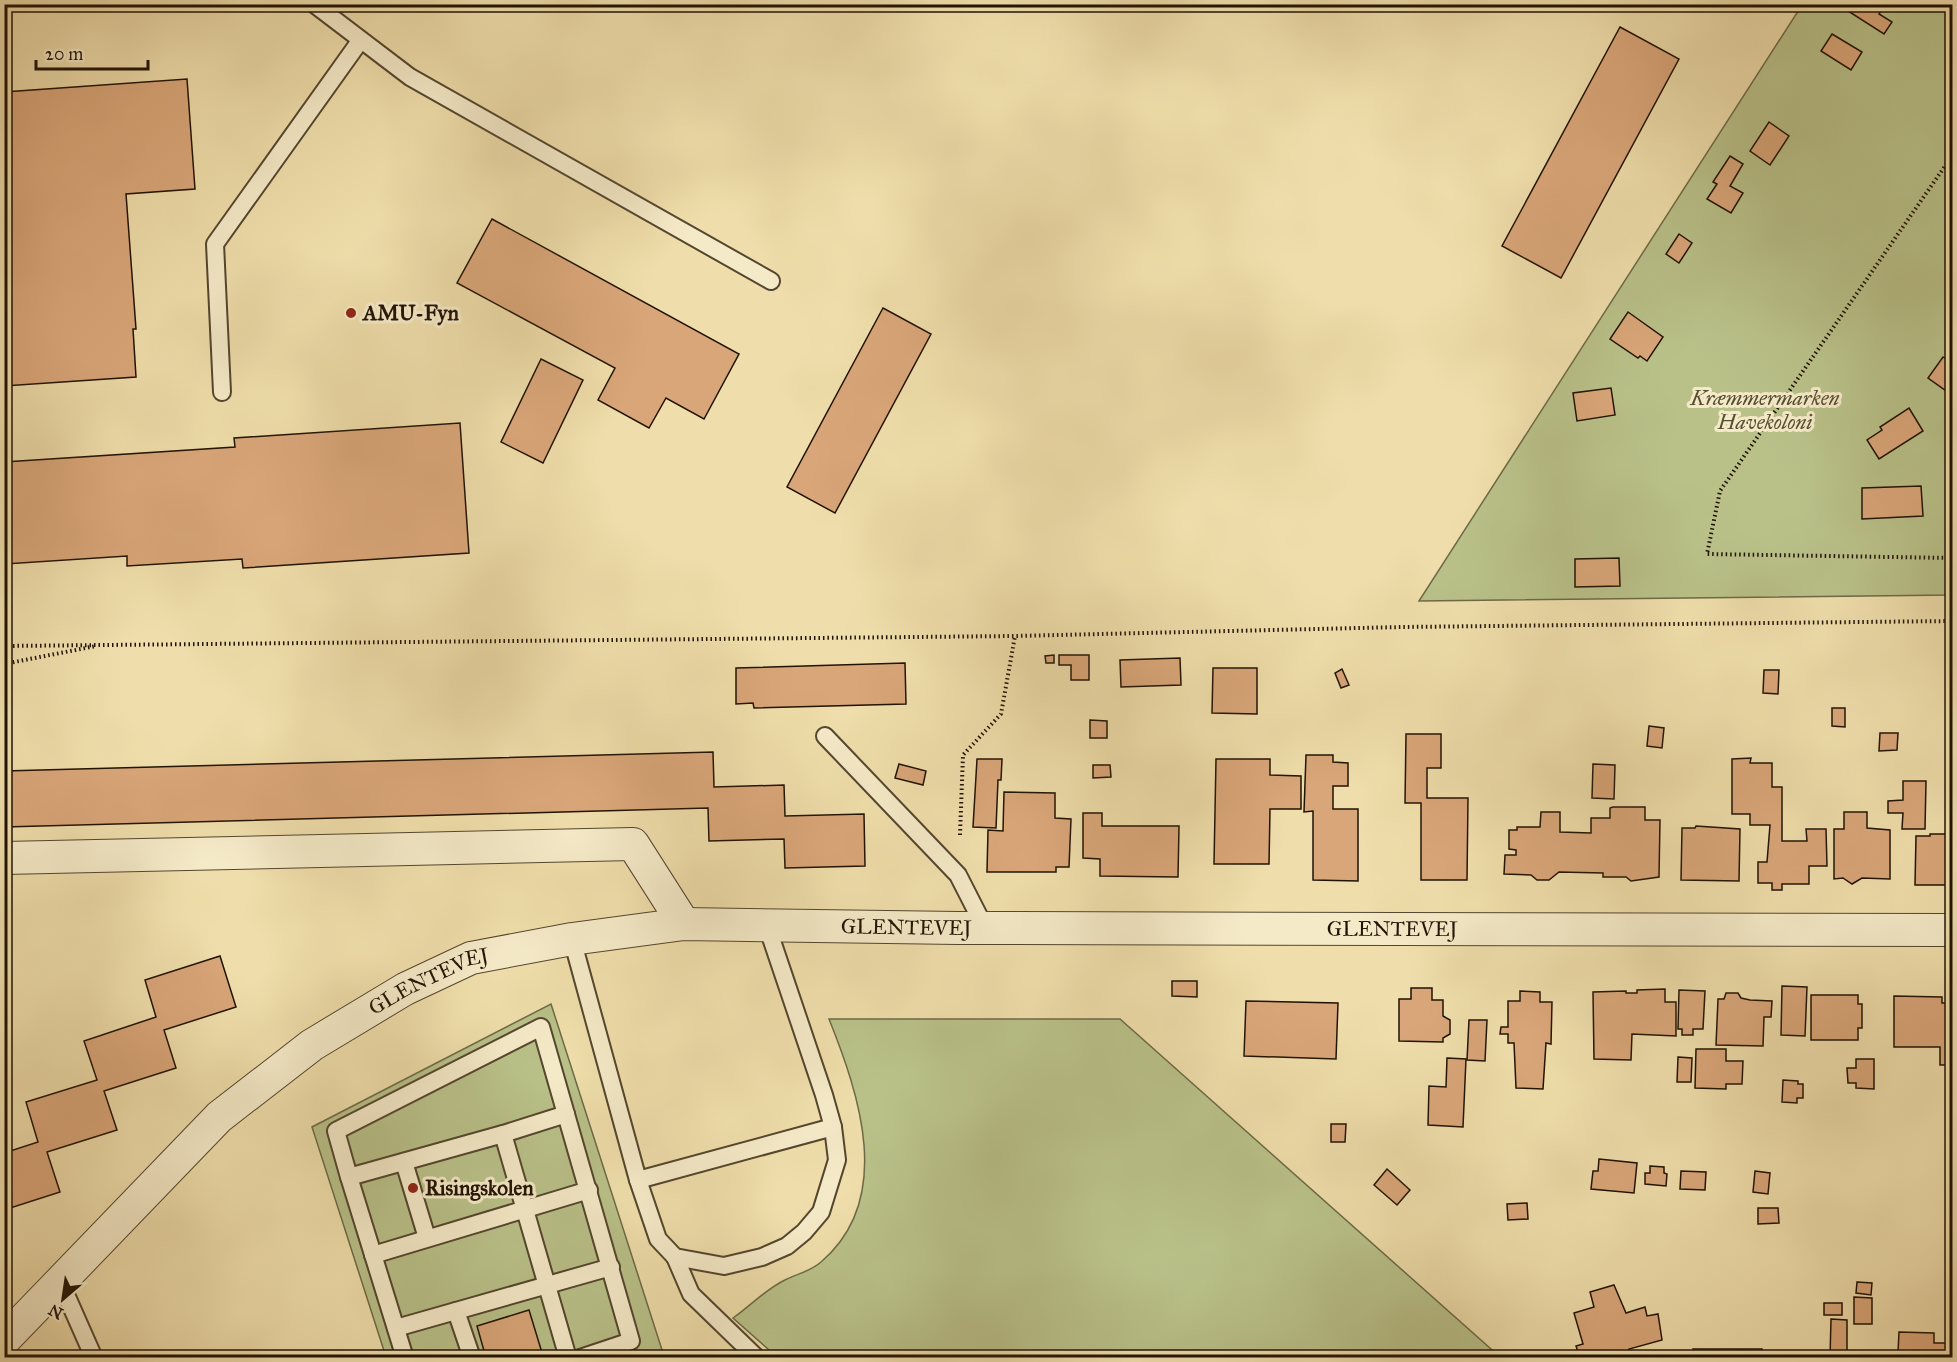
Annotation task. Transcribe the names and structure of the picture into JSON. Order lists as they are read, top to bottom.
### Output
{
  "streets": {
    "street": ["GLENTEVEJ"]
  },
  "parks": ["Kræmmermarken Havekoloni"],
  "places": ["AMU-Fyn", "Risingskolen"],
  "scale_bar": "20 m",
  "north": "bottom left"
}
